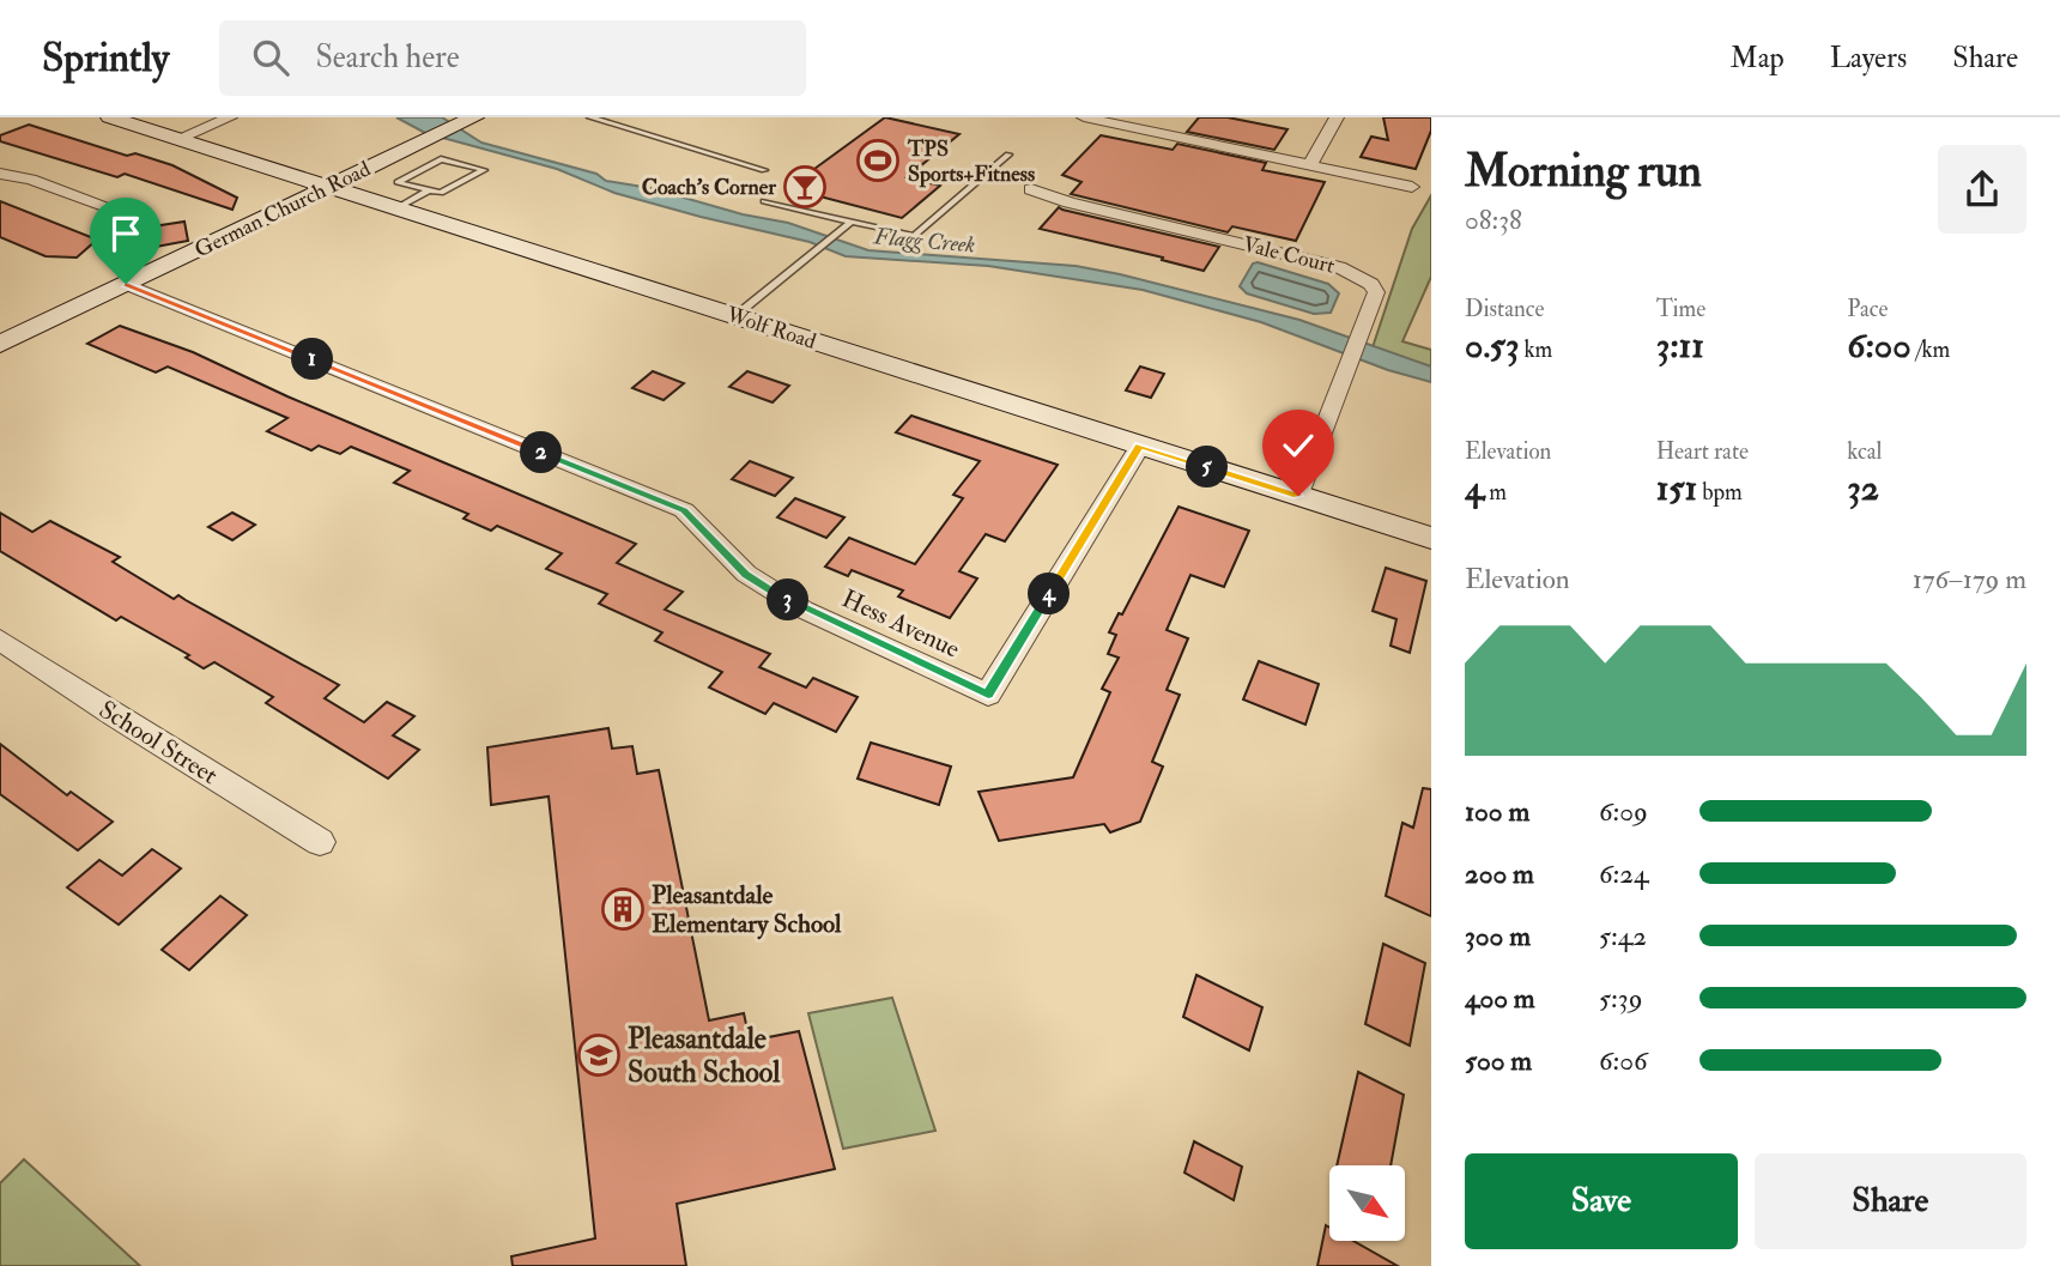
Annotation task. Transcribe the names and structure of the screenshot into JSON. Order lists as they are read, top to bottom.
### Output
{
  "streets": {
    "street": [
      "German Church Road",
      "Vale Court",
      "Wolf Road",
      "Hess Avenue",
      "School Street"
    ]
  },
  "crossings": [
    ["German Church Road", "Wolf Road"],
    ["German Church Road", "Hess Avenue"],
    ["Vale Court", "Wolf Road"],
    ["Wolf Road", "Hess Avenue"]
  ],
  "water": ["Flagg Creek"],
  "places": {
    "sports": ["TPS Sports+Fitness"],
    "bar": ["Coach's Corner"],
    "building": ["Pleasantdale Elementary School"],
    "school or university": ["Pleasantdale South School"]
  },
  "north": "bottom right",
  "page": {
    "header": "Sprintly",
    "search": "Search here",
    "nav": ["Map", "Layers", "Share"],
    "heading": ["Morning run", "08:38"],
    "stats": [
      ["Distance", "0.53 km"],
      ["Time", "3:11"],
      ["Pace", "6:00 /km"],
      ["Elevation", "4 m"],
      ["Heart rate", "151 bpm"],
      ["kcal", "32"]
    ],
    "pins": [
      "1",
      "2",
      "5",
      "4",
      "3"
    ],
    "chart": ["Elevation", "176–179 m"],
    "list": [
      {
        "name": "100 m",
        "note": "6:09"
      },
      {
        "name": "200 m",
        "note": "6:24"
      },
      {
        "name": "300 m",
        "note": "5:42"
      },
      {
        "name": "400 m",
        "note": "5:39"
      },
      {
        "name": "500 m",
        "note": "6:06"
      }
    ],
    "buttons": ["Save", "Share"]
  }
}
